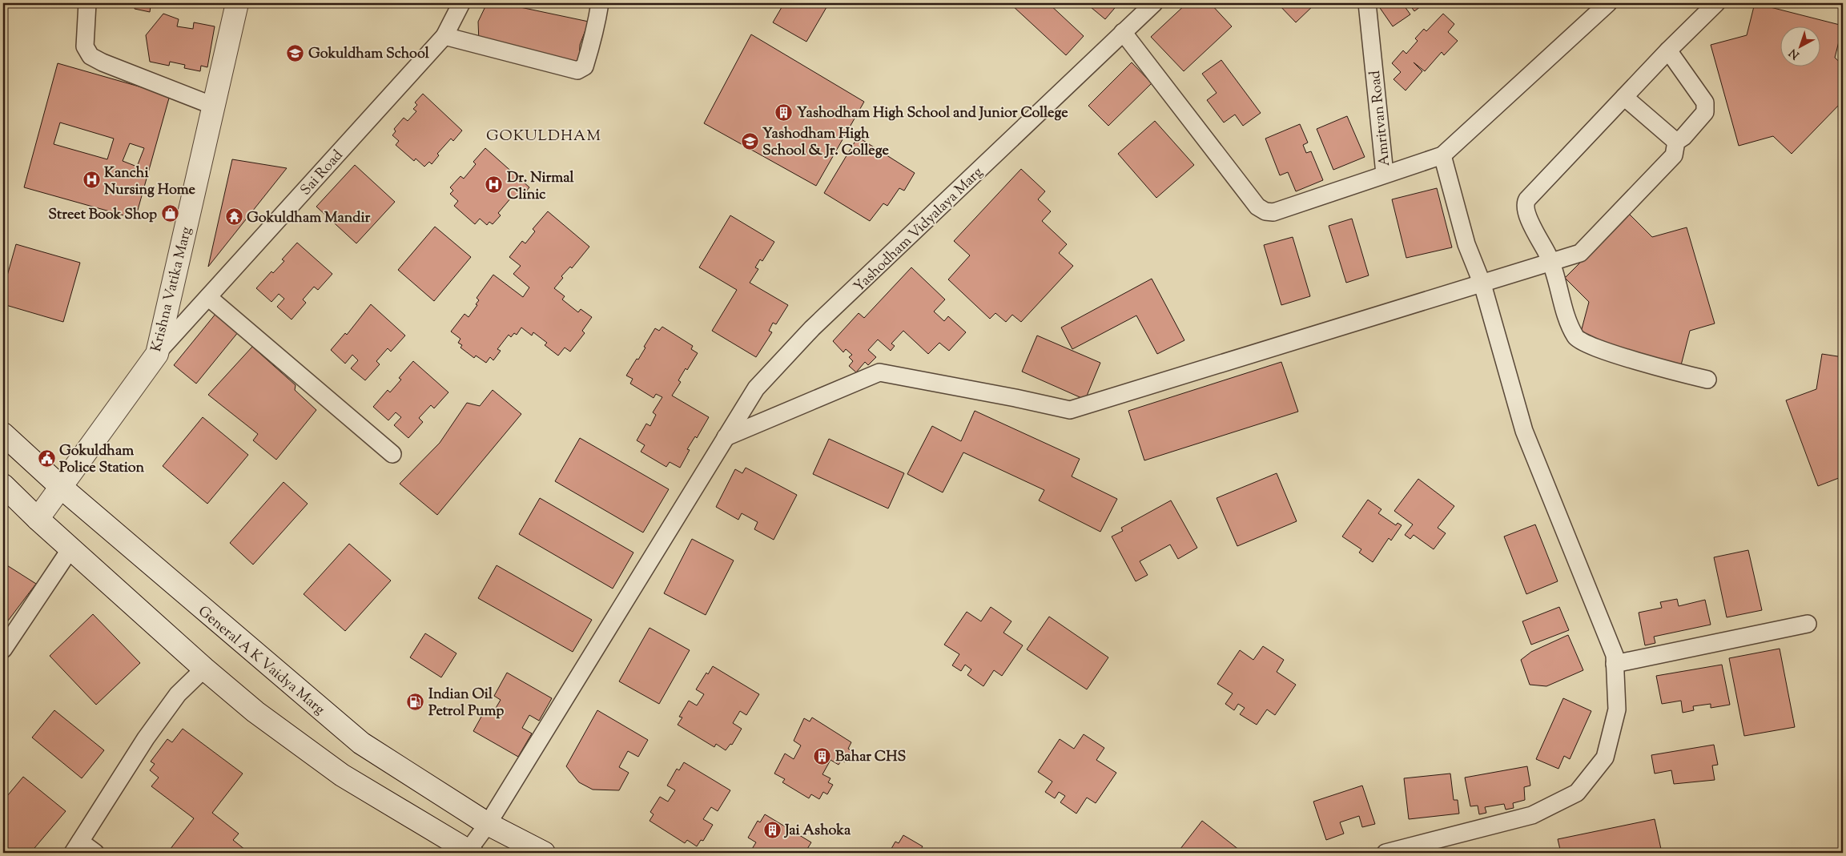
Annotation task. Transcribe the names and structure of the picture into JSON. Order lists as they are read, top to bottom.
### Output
{
  "streets": {
    "main road": ["Krishna Vatika Marg", "General A K Vaidya Marg"],
    "street": ["Amritvan Road", "Sai Road", "Yashodham Vidyalaya Marg"]
  },
  "crossings": [
    ["Sai Road", "Krishna Vatika Marg"],
    ["Yashodham Vidyalaya Marg", "General A K Vaidya Marg"],
    ["Krishna Vatika Marg", "General A K Vaidya Marg"]
  ],
  "districts": ["GOKULDHAM"],
  "places": {
    "school or university": ["Gokuldham School", "Yashodham High School & Jr. College"],
    "building": ["Yashodham High School and Junior College", "Bahar CHS", "Jai Ashoka"],
    "hospital": ["Kanchi Nursing Home", "Dr. Nirmal Clinic"],
    "shop": ["Street Book Shop"],
    "temple": ["Gokuldham Mandir"],
    "public building": ["Gokuldham Police Station"],
    "fuel station": ["Indian Oil Petrol Pump"]
  },
  "north": "bottom left"
}
